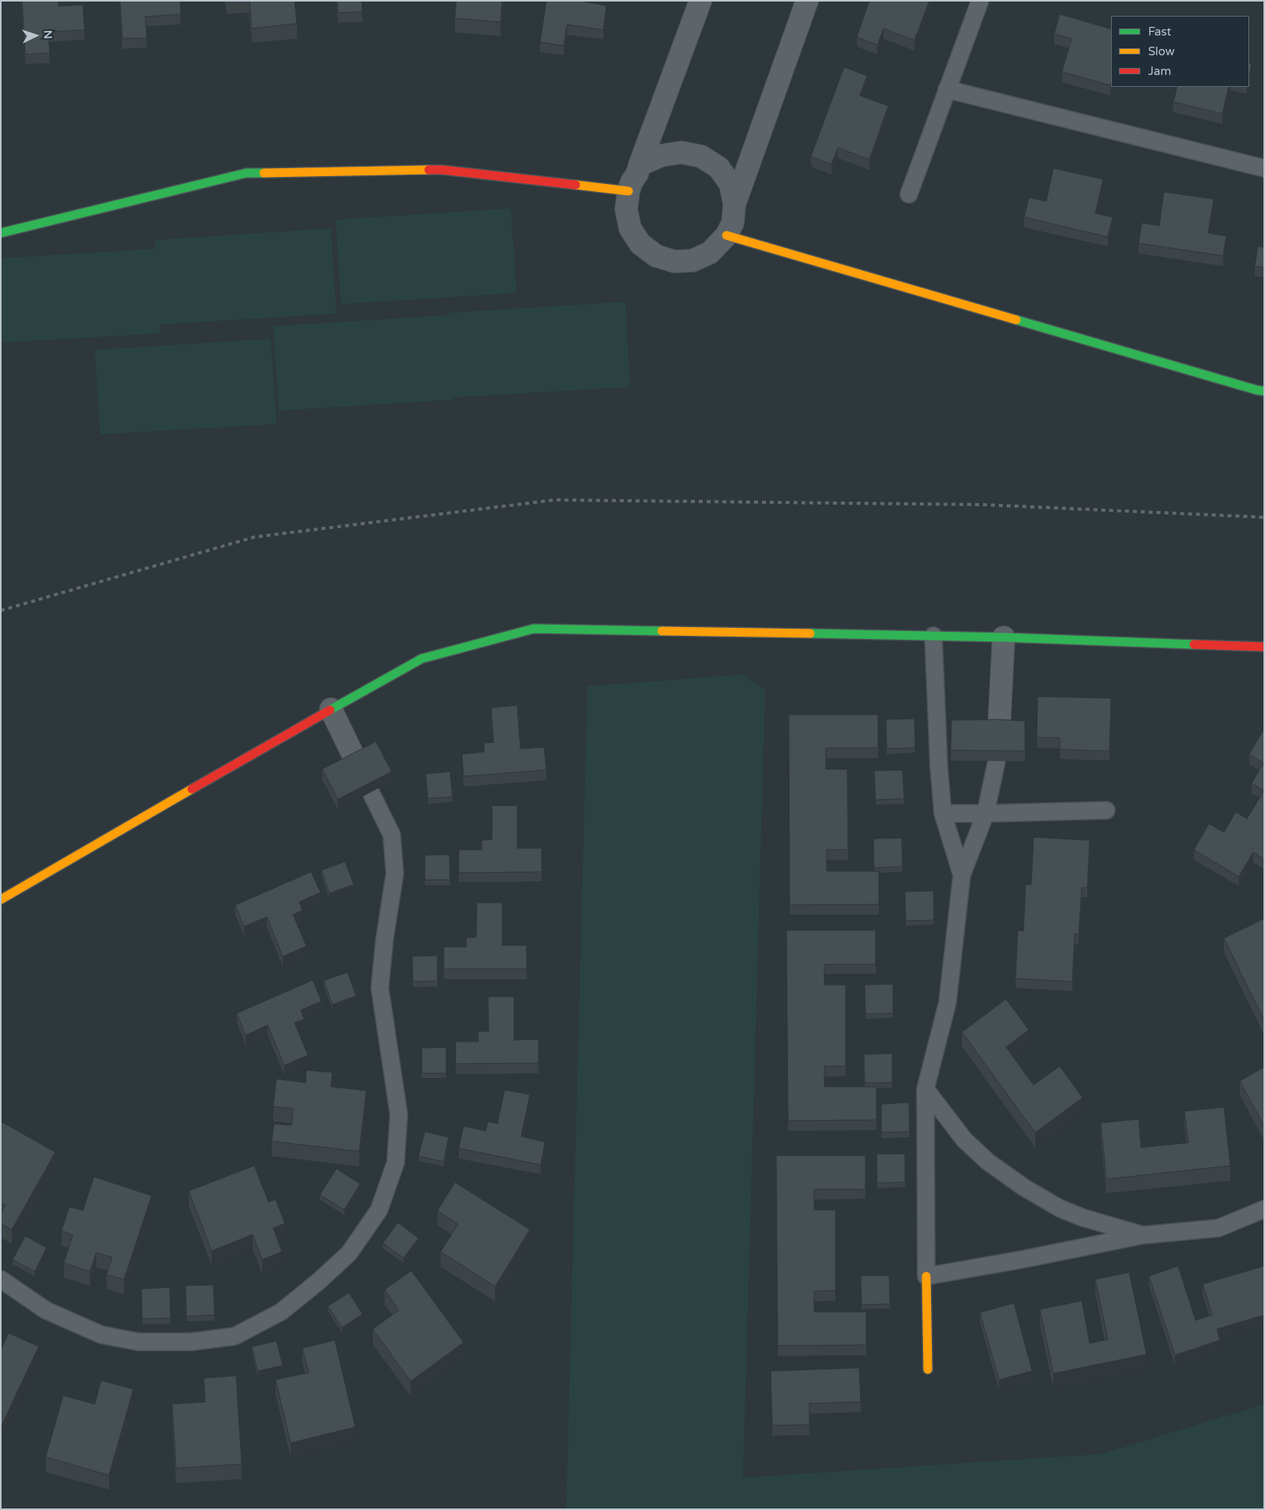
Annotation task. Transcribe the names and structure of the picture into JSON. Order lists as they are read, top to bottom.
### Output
{
  "legend": ["Fast", "Slow", "Jam"],
  "north": "right"
}
